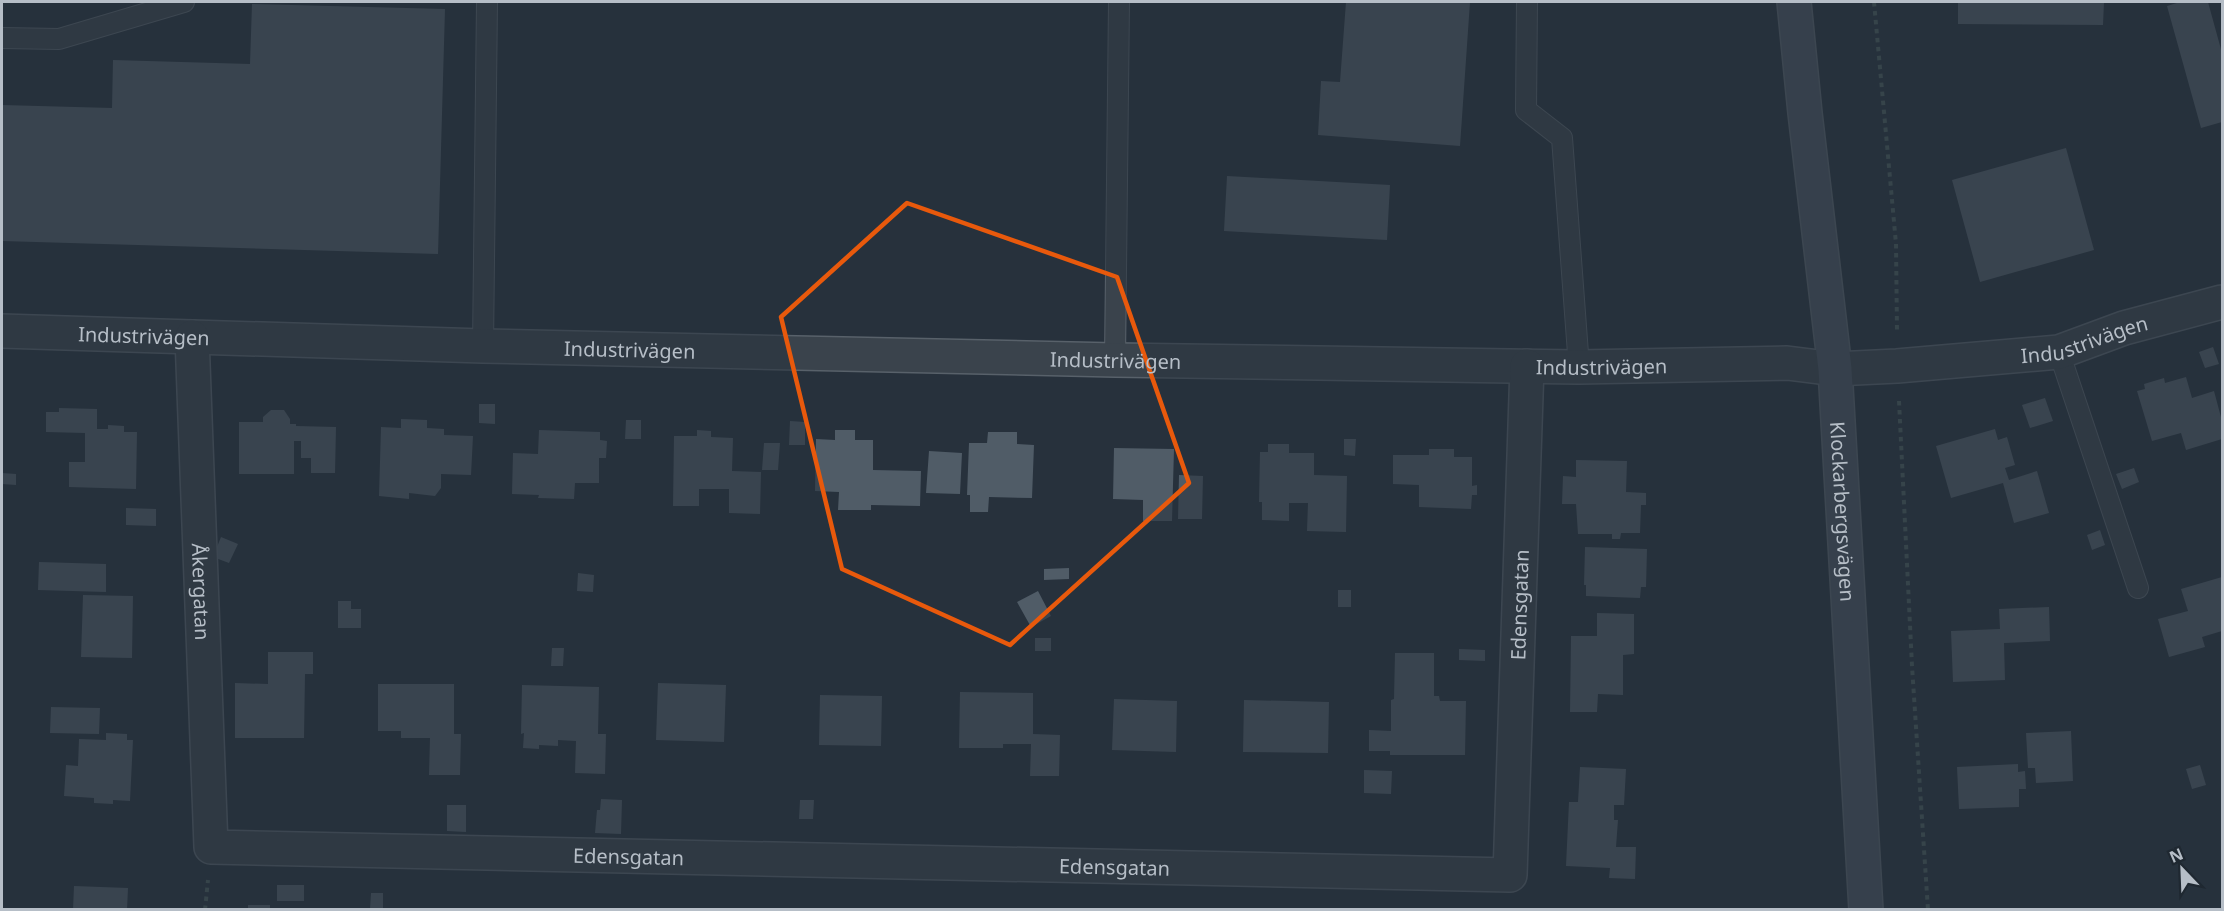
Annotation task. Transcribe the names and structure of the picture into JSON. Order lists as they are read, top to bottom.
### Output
{
  "streets": {
    "main road": ["Klockarbergsvägen"],
    "street": ["Industrivägen", "Åkergatan", "Edensgatan"]
  },
  "crossings": [
    ["Industrivägen", "Klockarbergsvägen"],
    ["Industrivägen", "Åkergatan"],
    ["Industrivägen", "Edensgatan"],
    ["Åkergatan", "Edensgatan"]
  ],
  "north": "top left"
}
